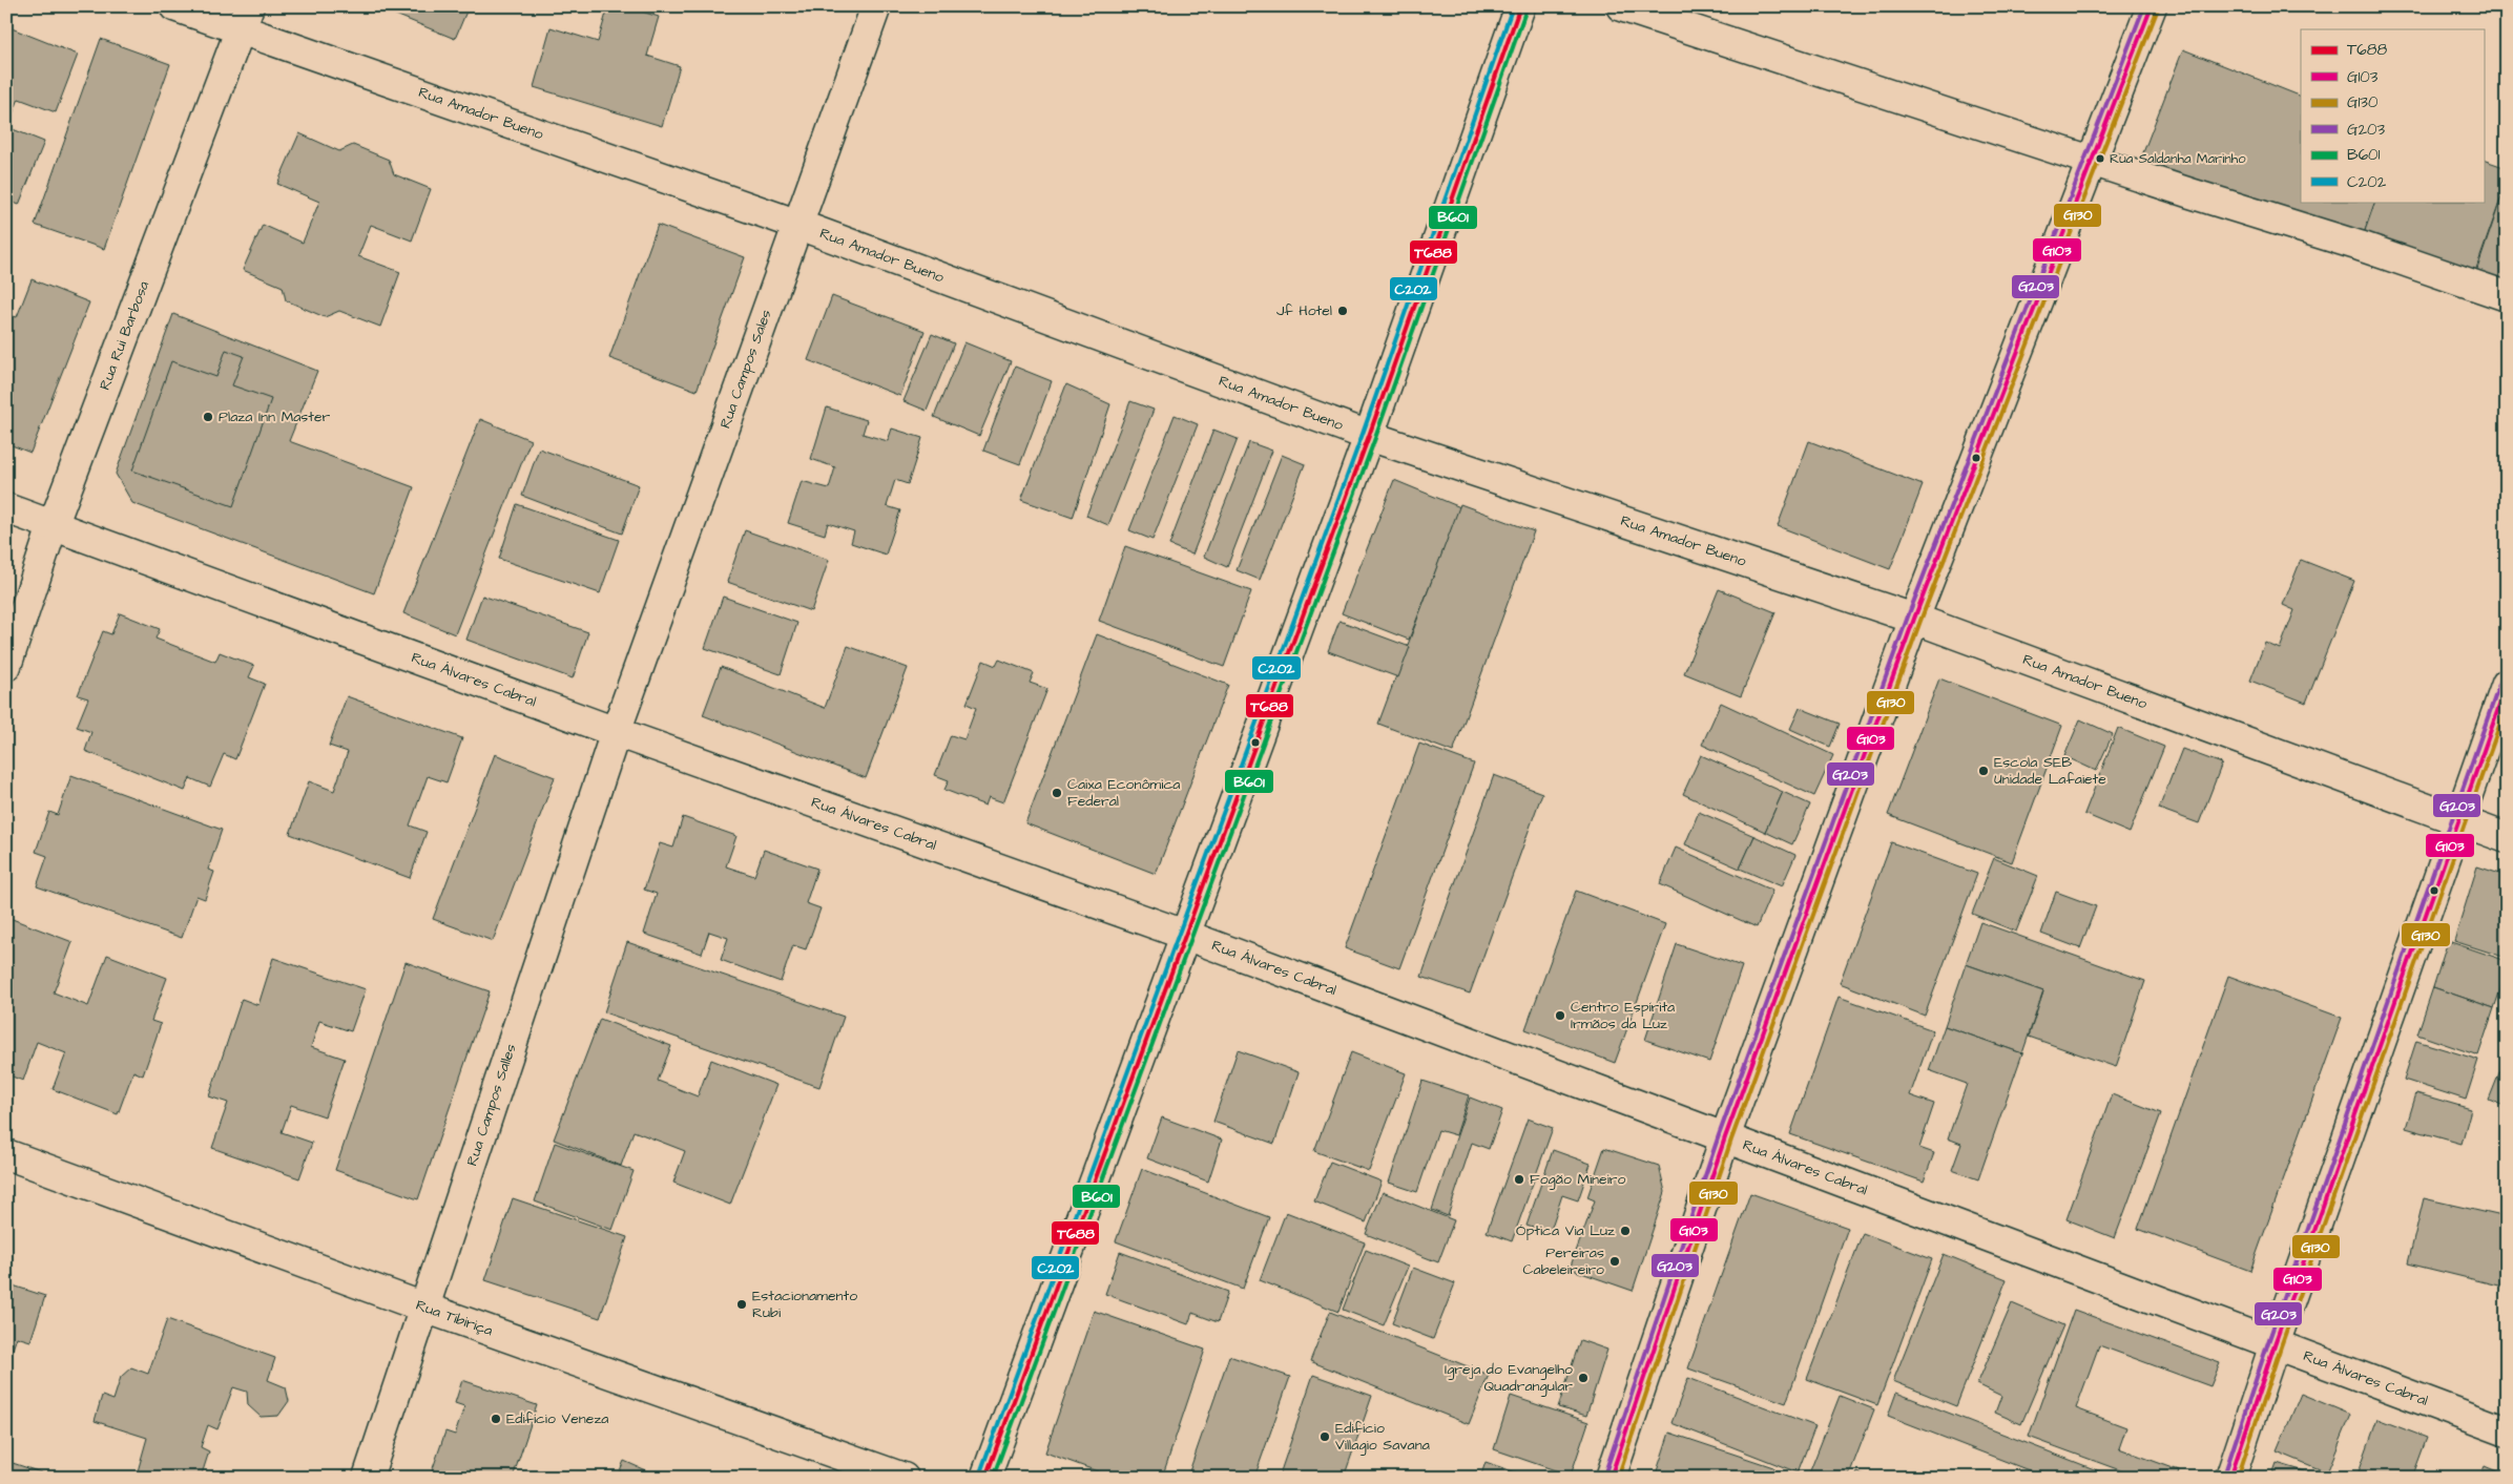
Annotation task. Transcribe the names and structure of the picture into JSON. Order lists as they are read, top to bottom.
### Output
{
  "streets": {
    "street": [
      "Rua Amador Bueno",
      "Rua Rui Barbosa",
      "Rua Campos Sales",
      "Rua Álvares Cabral",
      "Rua Campos Salles",
      "Rua Tibiriça"
    ]
  },
  "crossings": [
    ["Rua Amador Bueno", "Rua Rui Barbosa"],
    ["Rua Amador Bueno", "Rua Campos Sales"],
    ["Rua Rui Barbosa", "Rua Álvares Cabral"],
    ["Rua Campos Sales", "Rua Álvares Cabral"],
    ["Rua Campos Sales", "Rua Campos Salles"],
    ["Rua Álvares Cabral", "Rua Campos Salles"],
    ["Rua Campos Salles", "Rua Tibiriça"]
  ],
  "places": [
    "Rua Saldanha Marinho",
    "Jf Hotel",
    "Plaza Inn Master",
    "Escola SEB Unidade Lafaiete",
    "Caixa Econômica Federal",
    "Centro Espírita Irmãos da Luz",
    "Fogão Mineiro",
    "Óptica Via Luz",
    "Pereiras Cabeleireiro",
    "Estacionamento Rubi",
    "Igreja do Evangelho Quadrangular",
    "Edifício Veneza",
    "Edifício Villagio Savana"
  ],
  "lines": [
    "transit line T688",
    "transit line G103",
    "transit line G203",
    "transit line C202",
    "transit line G130",
    "transit line B601"
  ],
  "legend": [
    "T688",
    "G103",
    "G130",
    "G203",
    "B601",
    "C202"
  ]
}
